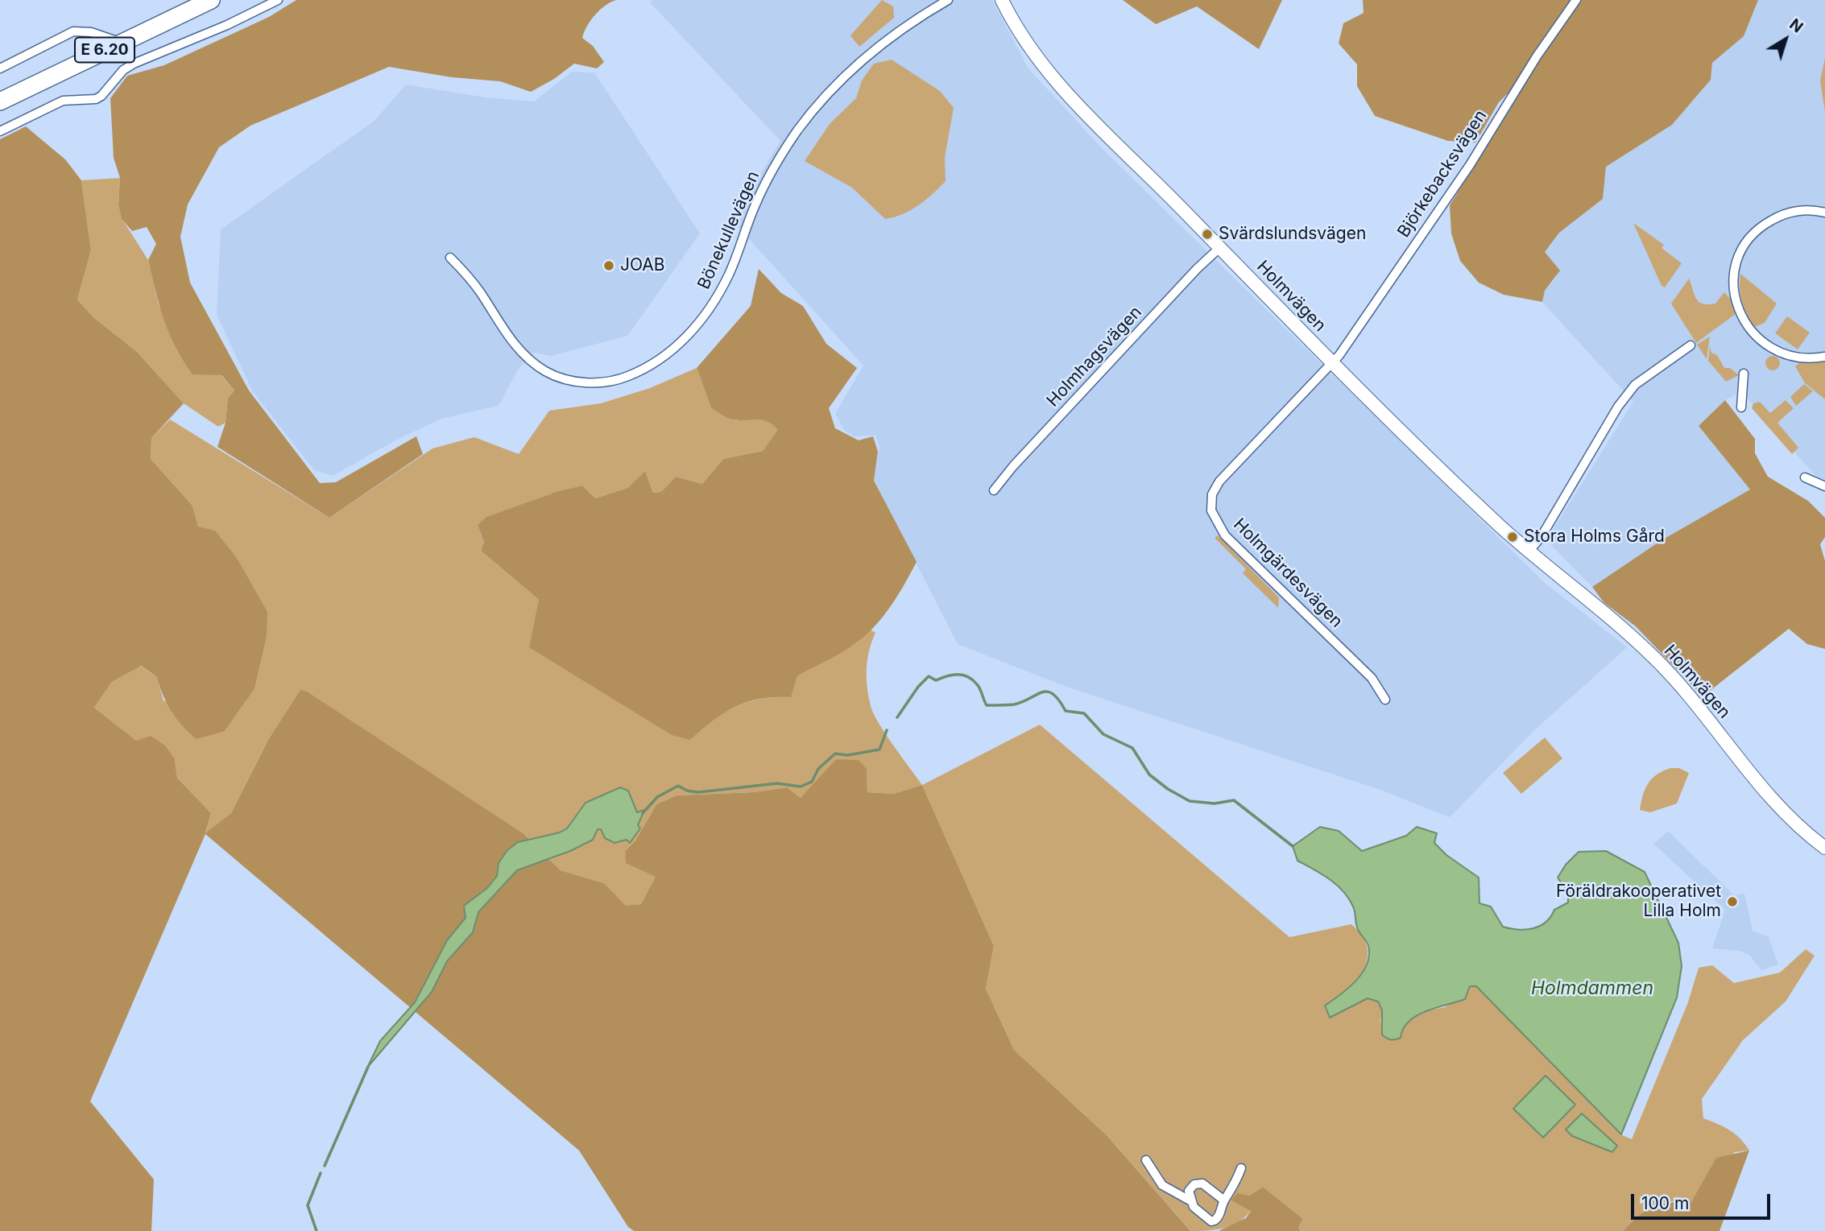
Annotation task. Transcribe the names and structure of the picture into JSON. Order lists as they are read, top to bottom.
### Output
{
  "streets": {
    "highway": ["E 6.20"],
    "street": [
      "Björkebacksvägen",
      "Bönekullevägen",
      "Holmvägen",
      "Holmhagsvägen",
      "Holmgärdesvägen"
    ]
  },
  "crossings": [
    ["Björkebacksvägen", "Holmvägen"],
    ["Björkebacksvägen", "Holmgärdesvägen"],
    ["Holmvägen", "Holmhagsvägen"],
    ["Holmvägen", "Holmgärdesvägen"]
  ],
  "water": ["Holmdammen"],
  "places": [
    "Svärdslundsvägen",
    "JOAB",
    "Stora Holms Gård",
    "Föräldrakooperativet Lilla Holm"
  ],
  "scale_bar": "100 m",
  "north": "top right"
}
